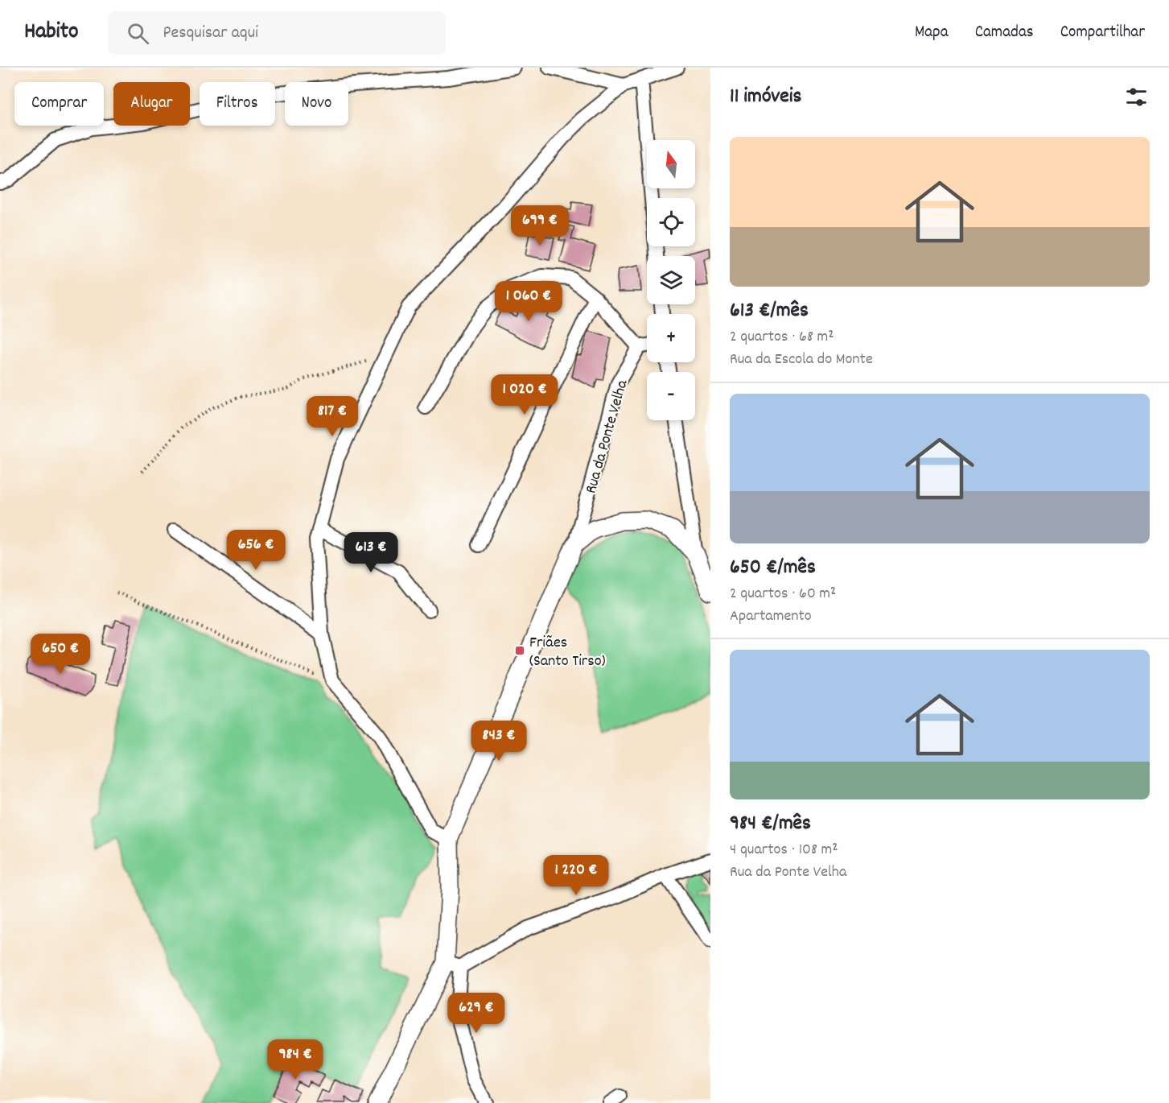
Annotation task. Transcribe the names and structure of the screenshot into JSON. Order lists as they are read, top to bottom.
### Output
{
  "streets": {
    "street": ["Rua da Ponte Velha"]
  },
  "places": {
    "transit": ["Friães (Santo Tirso)"]
  },
  "north": "top",
  "page": {
    "header": "Habito",
    "search": "Pesquisar aqui",
    "nav": ["Mapa", "Camadas", "Compartilhar"],
    "heading": "11 imóveis",
    "chip": [
      "Comprar",
      "Alugar",
      "Filtros",
      "Novo"
    ],
    "list": [
      {
        "name": "613 €/mês",
        "note": "2 quartos · 68 m² · Rua da Escola do Monte"
      },
      {
        "name": "650 €/mês",
        "note": "2 quartos · 60 m² · Apartamento"
      },
      {
        "name": "984 €/mês",
        "note": "4 quartos · 108 m² · Rua da Ponte Velha"
      }
    ],
    "map_buttons": ["+", "−"],
    "price": [
      "699 €",
      "1 060 €",
      "1 020 €",
      "817 €",
      "656 €",
      "613 €",
      "650 €",
      "843 €",
      "1 220 €",
      "629 €",
      "984 €"
    ]
  }
}
